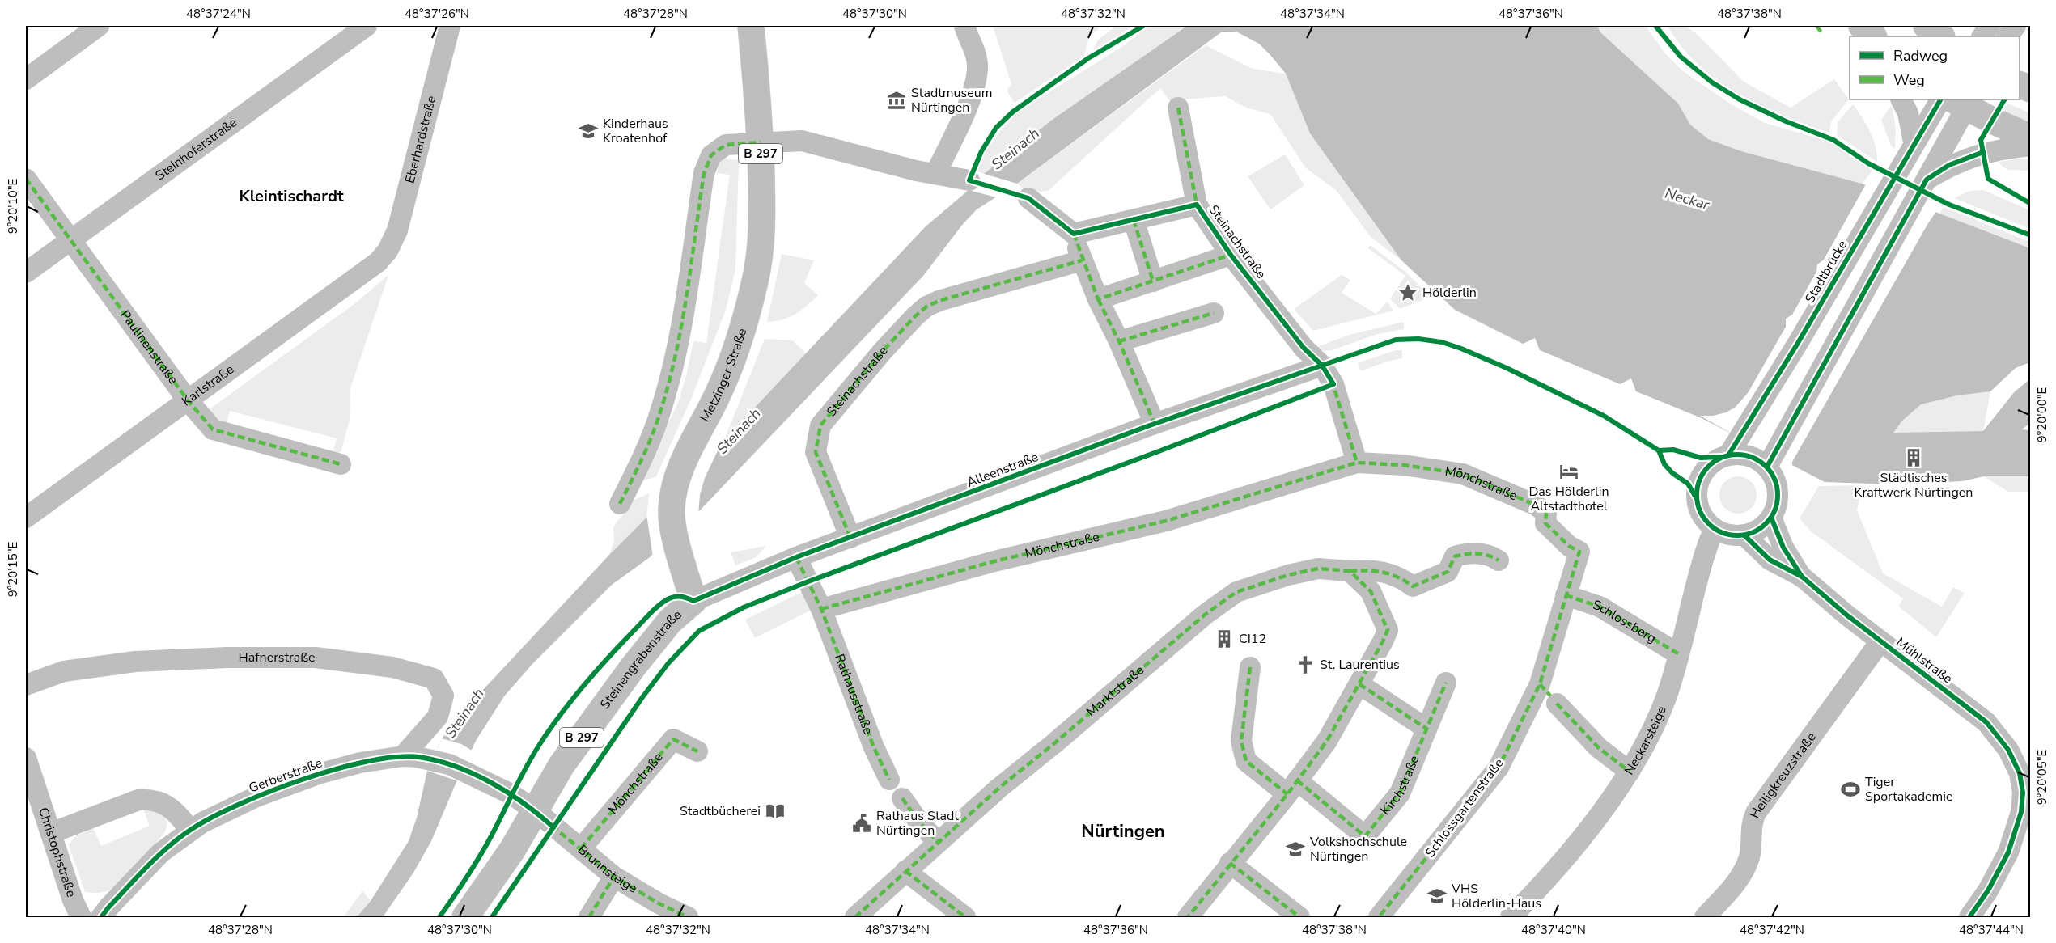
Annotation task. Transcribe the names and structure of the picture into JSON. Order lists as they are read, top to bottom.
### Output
{
  "streets": {
    "main road": ["B 297", "Metzinger Straße", "Steinengrabenstraße"],
    "street": [
      "Eberhardstraße",
      "Steinhoferstraße",
      "Steinachstraße",
      "Stadtbrücke",
      "Paulinenstraße",
      "Karlstraße",
      "Alleenstraße",
      "Mönchstraße",
      "Schlossberg",
      "Hafnerstraße",
      "Mühlstraße",
      "Marktstraße",
      "Rathausstraße",
      "Neckarsteige",
      "Gerberstraße",
      "Heiligkreuzstraße",
      "Kirchstraße",
      "Schlossgartenstraße",
      "Christophstraße",
      "Brunnsteige"
    ]
  },
  "crossings": [
    ["Eberhardstraße", "Karlstraße"],
    ["Steinhoferstraße", "Paulinenstraße"],
    ["Steinachstraße", "Alleenstraße"],
    ["Stadtbrücke", "Mühlstraße"],
    ["Stadtbrücke", "Neckarsteige"],
    ["Paulinenstraße", "Karlstraße"],
    ["Metzinger Straße", "Alleenstraße"],
    ["Metzinger Straße", "Steinengrabenstraße"],
    ["Alleenstraße", "Steinengrabenstraße"],
    ["Mönchstraße", "Rathausstraße"],
    ["Mönchstraße", "Schlossgartenstraße"],
    ["Mönchstraße", "Brunnsteige"],
    ["Schlossberg", "Neckarsteige"],
    ["Schlossberg", "Schlossgartenstraße"],
    ["Hafnerstraße", "Gerberstraße"],
    ["Steinengrabenstraße", "Gerberstraße"],
    ["Steinengrabenstraße", "Brunnsteige"],
    ["Mühlstraße", "Neckarsteige"],
    ["Mühlstraße", "Heiligkreuzstraße"],
    ["Gerberstraße", "Brunnsteige"]
  ],
  "districts": ["Kleintischardt", "Nürtingen"],
  "water": ["Steinach", "Neckar"],
  "places": {
    "museum": ["Stadtmuseum Nürtingen"],
    "school or university": ["Kinderhaus Kroatenhof", "Volkshochschule Nürtingen", "VHS Hölderlin-Haus"],
    "place": ["Hölderlin"],
    "building": ["Städtisches Kraftwerk Nürtingen", "CI12"],
    "hotel": ["Das Hölderlin Altstadthotel"],
    "church": ["St. Laurentius"],
    "sports": ["Tiger Sportakademie"],
    "library": ["Stadtbücherei"],
    "public building": ["Rathaus Stadt Nürtingen"]
  },
  "legend": ["Radweg", "Weg"],
  "coordinates": [
    "48°37'24\"N",
    "48°37'26\"N",
    "48°37'28\"N",
    "48°37'30\"N",
    "48°37'32\"N",
    "48°37'34\"N",
    "48°37'36\"N",
    "48°37'38\"N",
    "9°20'10\"E",
    "9°20'00\"E",
    "9°20'15\"E",
    "9°20'05\"E",
    "48°37'40\"N",
    "48°37'42\"N",
    "48°37'44\"N"
  ]
}
